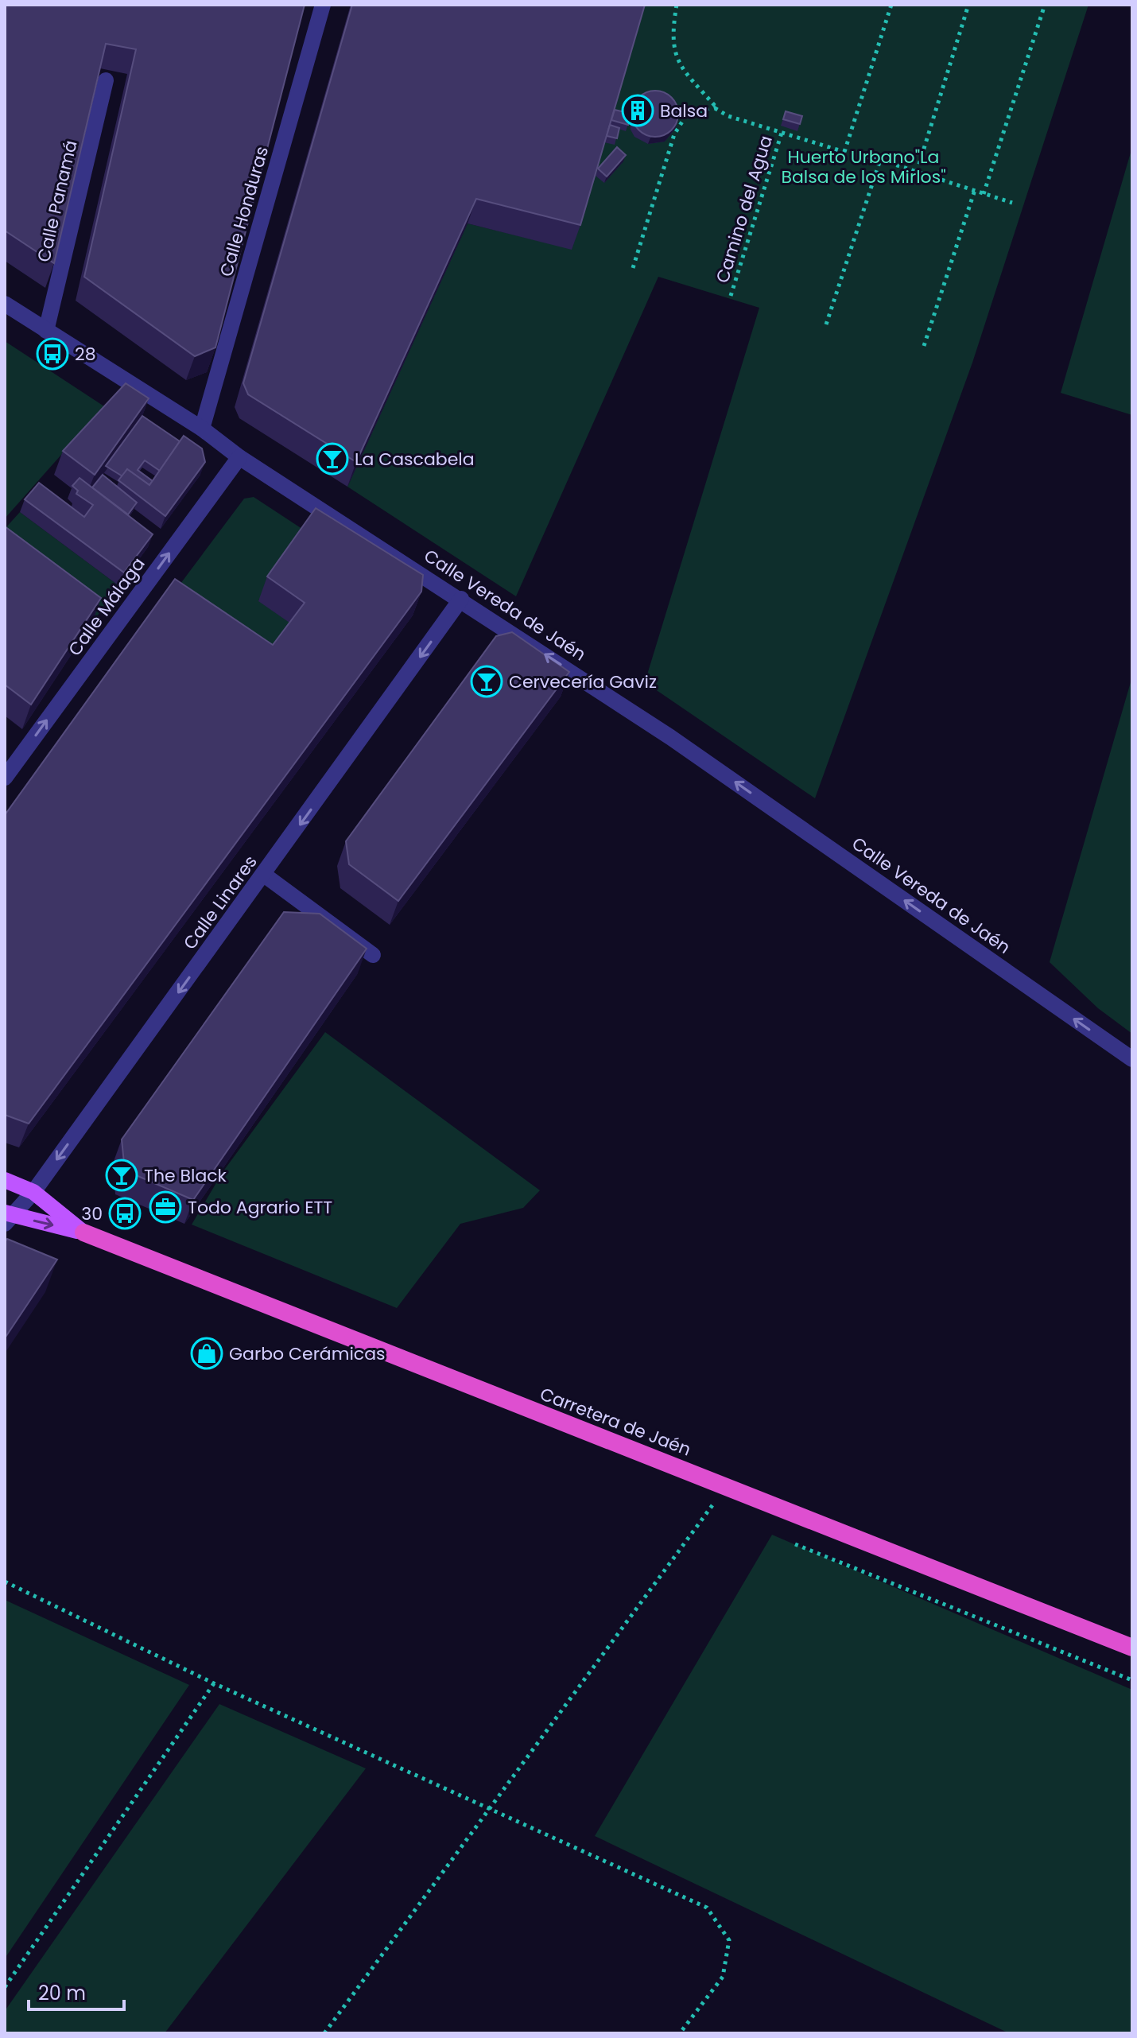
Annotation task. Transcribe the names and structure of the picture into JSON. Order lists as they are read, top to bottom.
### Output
{
  "streets": {
    "highway": ["Carretera de Jaén"],
    "street": [
      "Calle Panamá",
      "Calle Honduras",
      "Calle Vereda de Jaén",
      "Calle Málaga",
      "Calle Linares"
    ],
    "path": ["Camino del Agua"]
  },
  "crossings": [
    ["Calle Panamá", "Calle Vereda de Jaén"],
    ["Calle Honduras", "Calle Vereda de Jaén"],
    ["Calle Vereda de Jaén", "Calle Málaga"],
    ["Calle Vereda de Jaén", "Calle Linares"],
    ["Calle Linares", "Carretera de Jaén"]
  ],
  "one_way": ["Calle Vereda de Jaén", "Calle Málaga", "Calle Linares"],
  "parks": ["Huerto Urbano\"La Balsa de los Mirlos\""],
  "places": {
    "building": ["Balsa"],
    "bus stop": ["28", "30"],
    "bar": ["La Cascabela", "Cervecería Gaviz", "The Black"],
    "office": ["Todo Agrario ETT"],
    "shop": ["Garbo Cerámicas"]
  },
  "scale_bar": "20 m"
}
